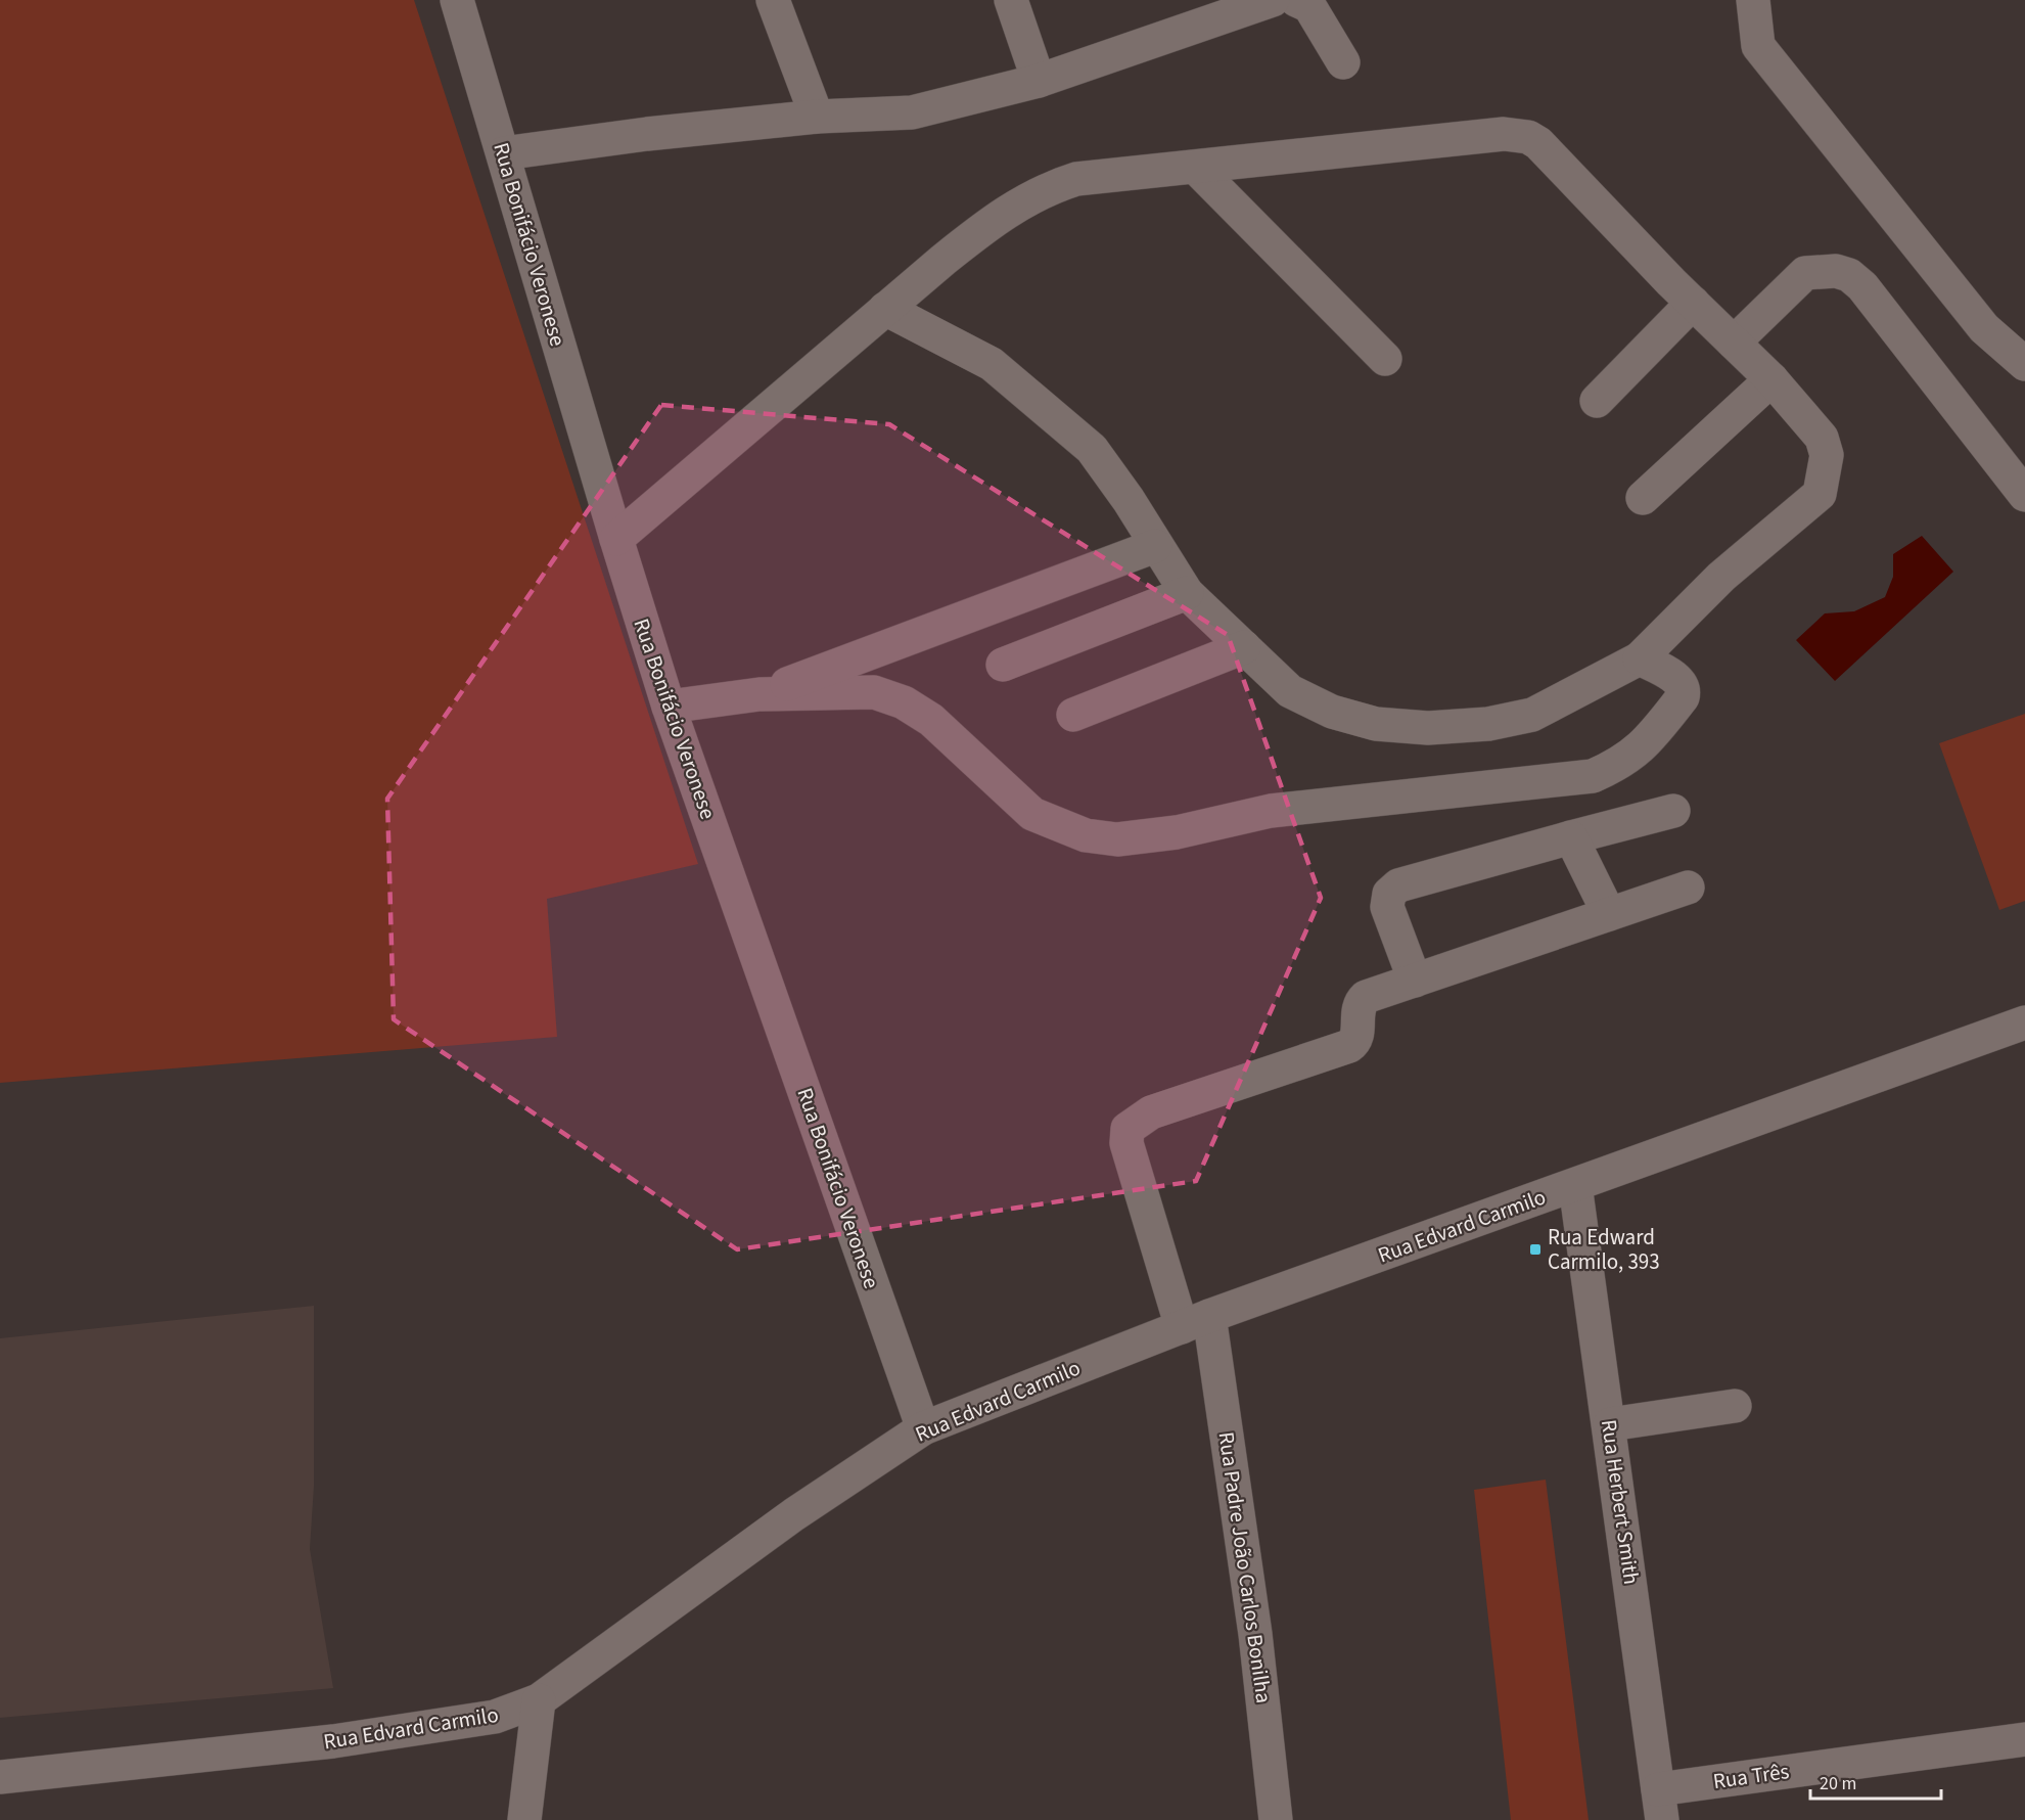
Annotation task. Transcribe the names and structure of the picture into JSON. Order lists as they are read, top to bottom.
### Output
{
  "streets": {
    "street": [
      "Rua Bonifácio Veronese",
      "Rua Edvard Carmilo",
      "Rua Herbert Smith",
      "Rua Padre João Carlos Bonilha",
      "Rua Três"
    ]
  },
  "crossings": [
    ["Rua Bonifácio Veronese", "Rua Edvard Carmilo"],
    ["Rua Edvard Carmilo", "Rua Herbert Smith"],
    ["Rua Edvard Carmilo", "Rua Padre João Carlos Bonilha"],
    ["Rua Herbert Smith", "Rua Três"]
  ],
  "places": {
    "transit": ["Rua Edward Carmilo, 393"]
  },
  "scale_bar": "20 m"
}
